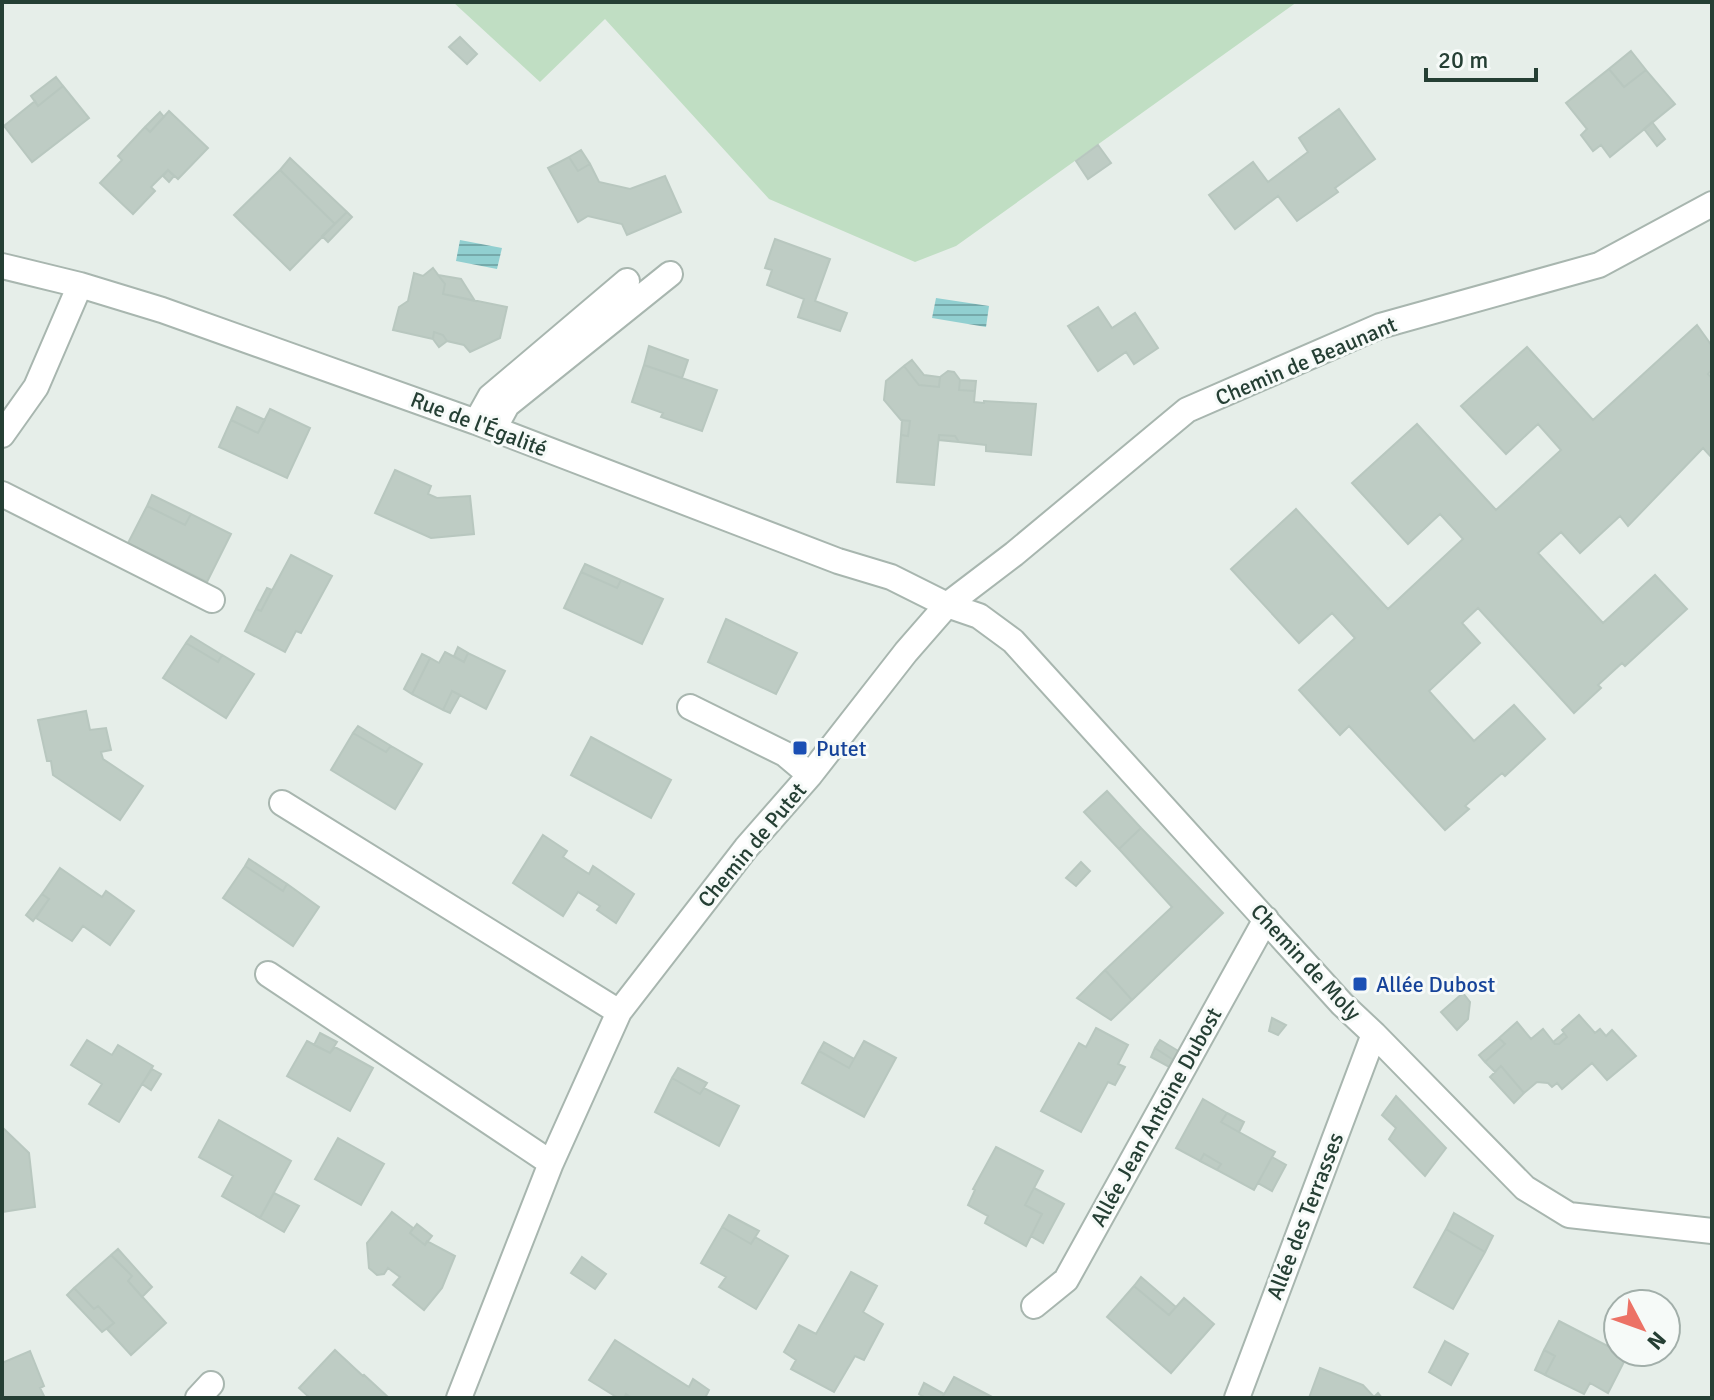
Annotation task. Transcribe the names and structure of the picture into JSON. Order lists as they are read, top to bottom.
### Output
{
  "streets": {
    "street": [
      "Chemin de Beaunant",
      "Rue de l'Égalité",
      "Chemin de Putet",
      "Chemin de Moly",
      "Allée Jean Antoine Dubost",
      "Allée des Terrasses"
    ]
  },
  "crossings": [
    ["Chemin de Beaunant", "Rue de l'Égalité"],
    ["Chemin de Beaunant", "Chemin de Putet"],
    ["Chemin de Beaunant", "Chemin de Moly"],
    ["Rue de l'Égalité", "Chemin de Putet"],
    ["Rue de l'Égalité", "Chemin de Moly"],
    ["Chemin de Putet", "Chemin de Moly"],
    ["Chemin de Moly", "Allée Jean Antoine Dubost"],
    ["Chemin de Moly", "Allée des Terrasses"]
  ],
  "places": {
    "transit": ["Putet", "Allée Dubost"]
  },
  "scale_bar": "20 m",
  "north": "bottom right"
}
